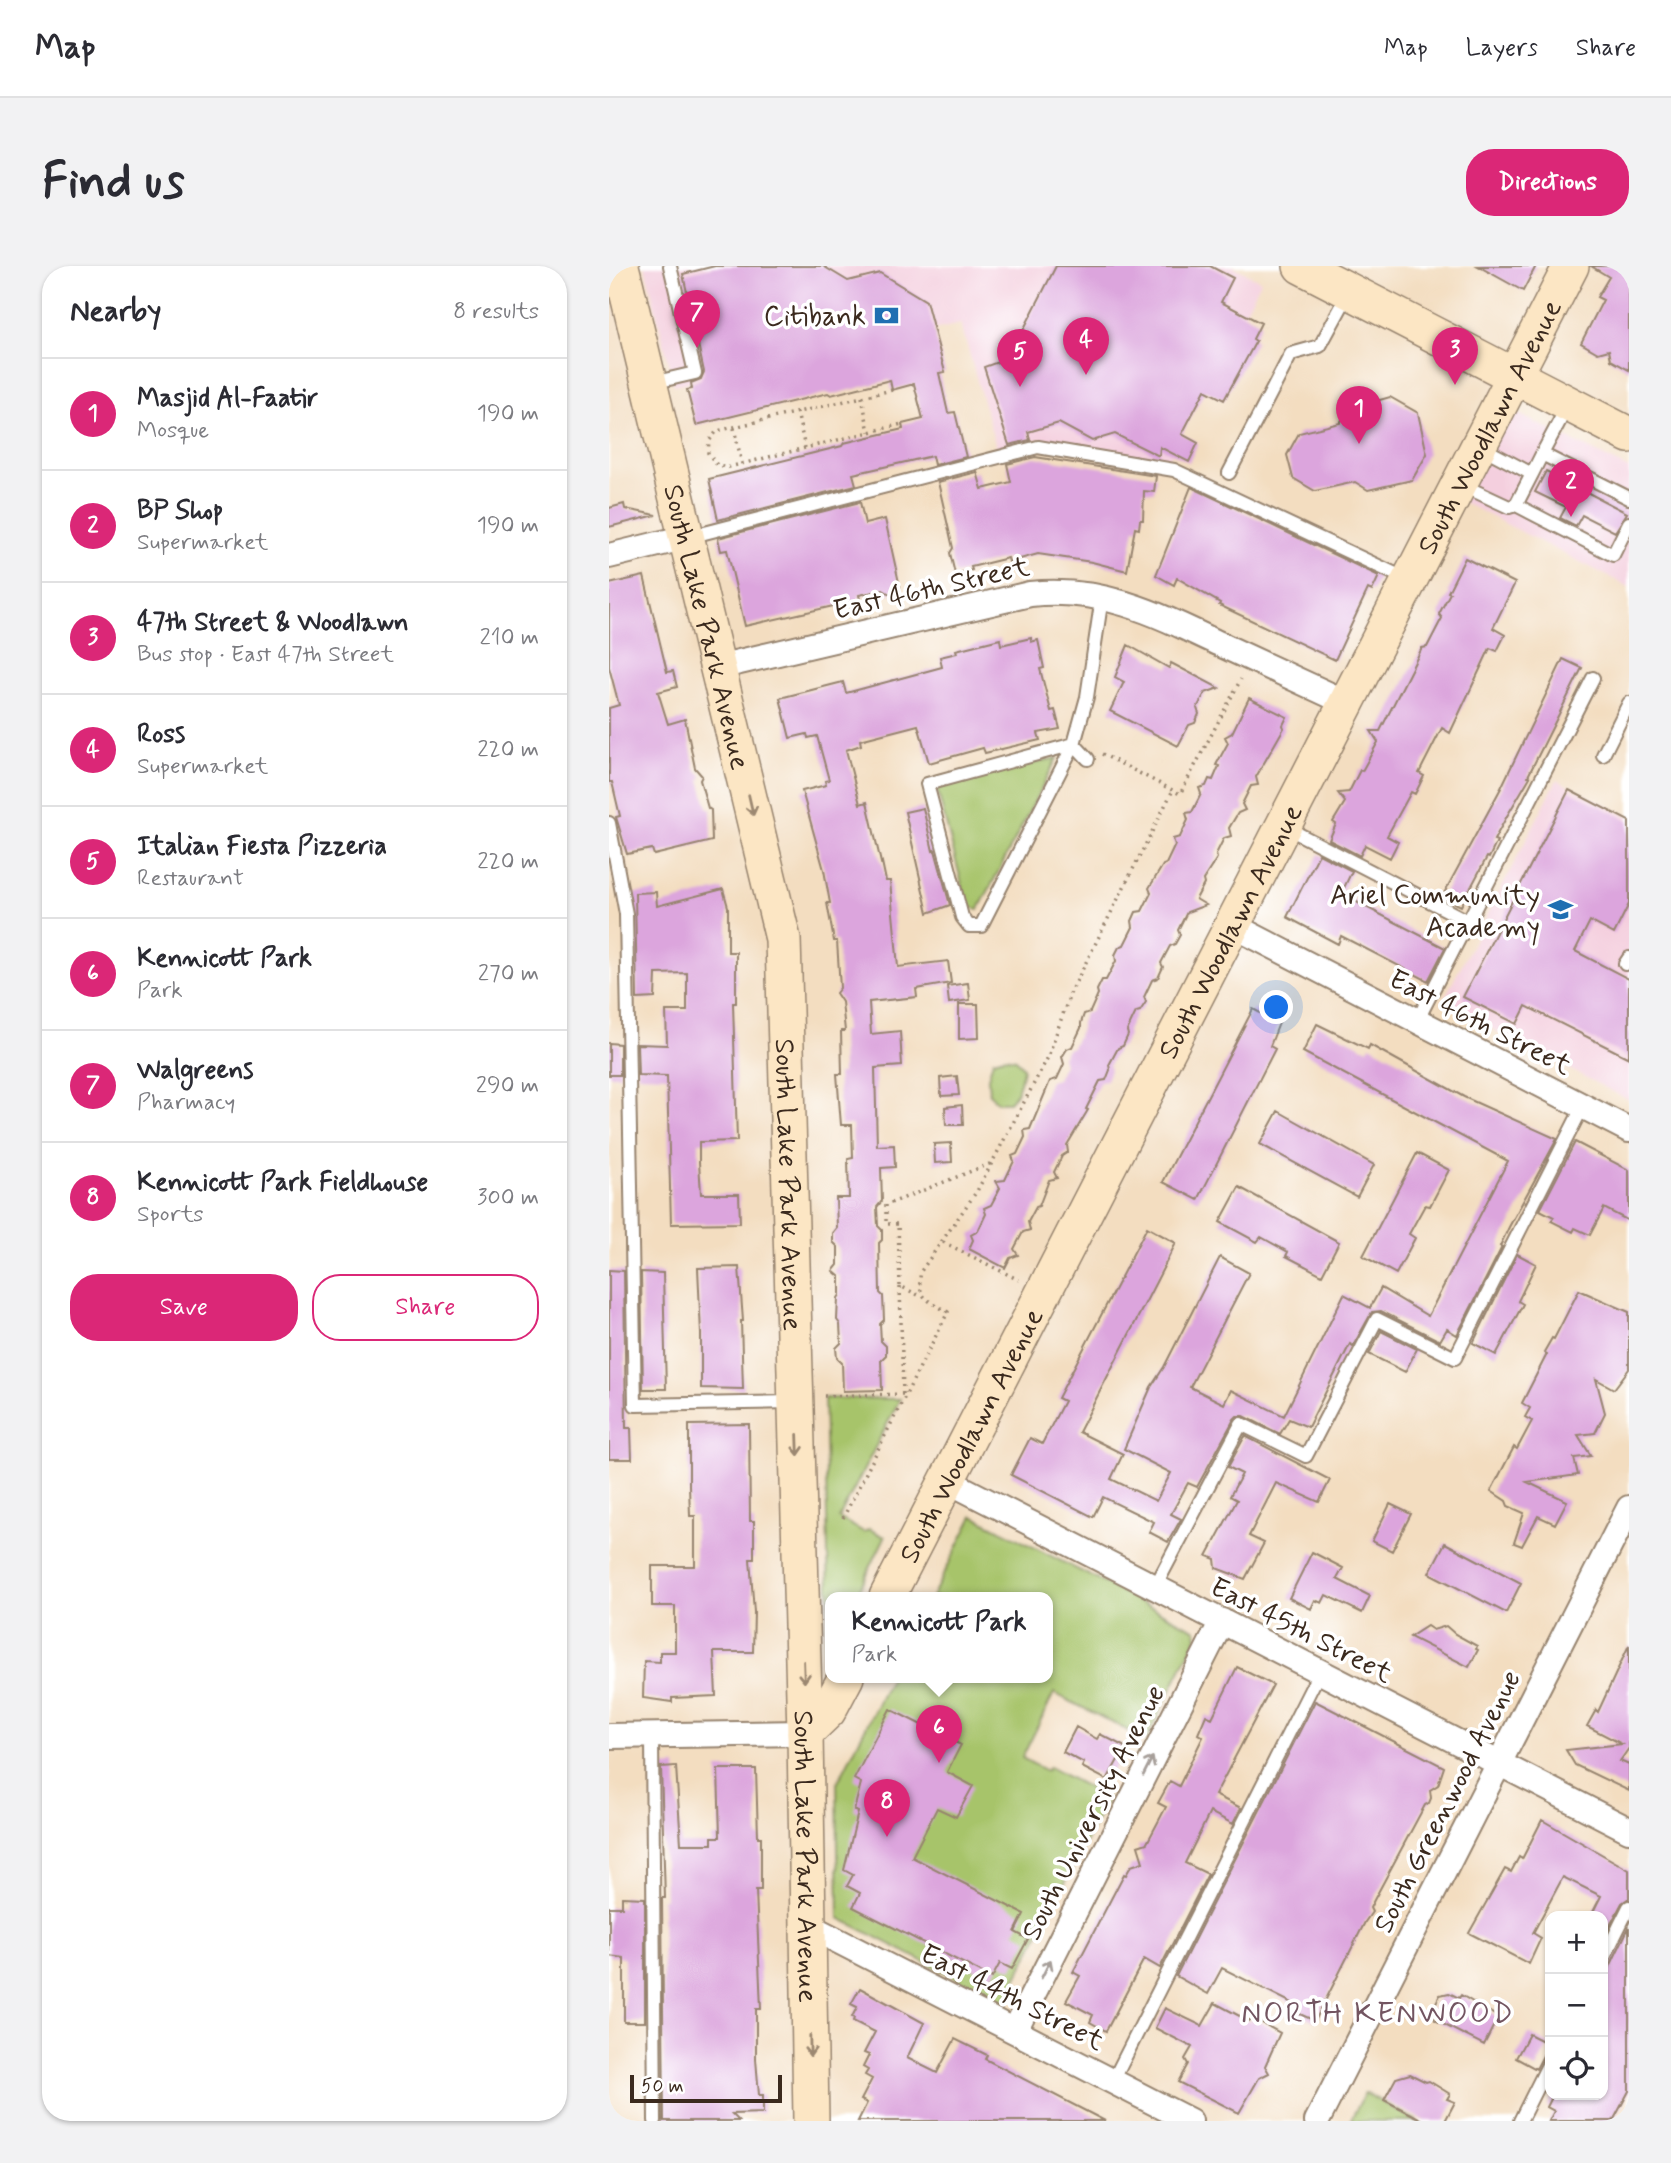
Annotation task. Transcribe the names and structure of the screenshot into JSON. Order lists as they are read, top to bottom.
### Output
{
  "streets": {
    "street": [
      "South Woodlawn Avenue",
      "East 46th Street",
      "South Lake Park Avenue",
      "East 45th Street",
      "South Greenwood Avenue",
      "South University Avenue",
      "East 44th Street"
    ]
  },
  "crossings": [
    ["South Woodlawn Avenue", "East 46th Street"],
    ["South Woodlawn Avenue", "East 45th Street"],
    ["East 46th Street", "South Lake Park Avenue"],
    ["South Lake Park Avenue", "East 44th Street"],
    ["East 45th Street", "South Greenwood Avenue"],
    ["East 45th Street", "South University Avenue"],
    ["South University Avenue", "East 44th Street"]
  ],
  "one_way": ["South Lake Park Avenue", "South University Avenue"],
  "districts": ["NORTH KENWOOD"],
  "places": {
    "bank": ["Citibank"],
    "school or university": ["Ariel Community Academy"]
  },
  "scale_bar": "50 m",
  "page": {
    "header": "Map",
    "nav": ["Map", "Layers", "Share"],
    "buttons": [
      "Directions",
      ["Save", "Share"]
    ],
    "title": "Find us",
    "heading": ["Nearby", "8 results"],
    "pins": [
      "7",
      "4",
      "3",
      "5",
      "1",
      "2",
      "6",
      "8"
    ],
    "list": [
      {
        "mark": "1",
        "name": "Masjid Al-Faatir",
        "note": "Mosque",
        "value": "190 m"
      },
      {
        "mark": "2",
        "name": "BP Shop",
        "note": "Supermarket",
        "value": "190 m"
      },
      {
        "mark": "3",
        "name": "47th Street & Woodlawn",
        "note": "Bus stop · East 47th Street",
        "value": "210 m"
      },
      {
        "mark": "4",
        "name": "Ross",
        "note": "Supermarket",
        "value": "220 m"
      },
      {
        "mark": "5",
        "name": "Italian Fiesta Pizzeria",
        "note": "Restaurant",
        "value": "220 m"
      },
      {
        "mark": "6",
        "name": "Kennicott Park",
        "note": "Park",
        "value": "270 m"
      },
      {
        "mark": "7",
        "name": "Walgreens",
        "note": "Pharmacy",
        "value": "290 m"
      },
      {
        "mark": "8",
        "name": "Kennicott Park Fieldhouse",
        "note": "Sports",
        "value": "300 m"
      }
    ],
    "popup": ["Kennicott Park", "Park"],
    "map_buttons": ["+", "−"],
    "scale": "50 m"
  }
}
